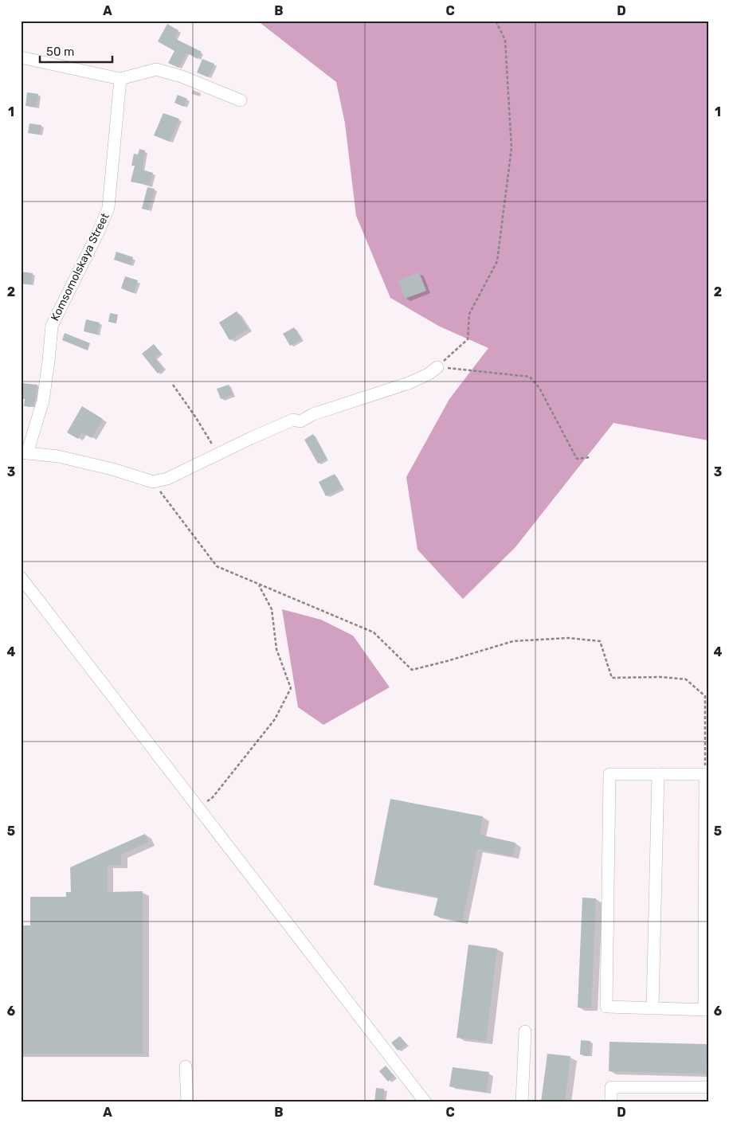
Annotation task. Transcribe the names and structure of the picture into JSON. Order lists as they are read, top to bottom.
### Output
{
  "streets": {
    "street": ["Komsomolskaya Street"]
  },
  "scale_bar": "50 m",
  "grid": {
    "columns": [
      "A",
      "B",
      "C",
      "D"
    ],
    "rows": [
      "1",
      "2",
      "3",
      "4",
      "5",
      "6"
    ]
  }
}
